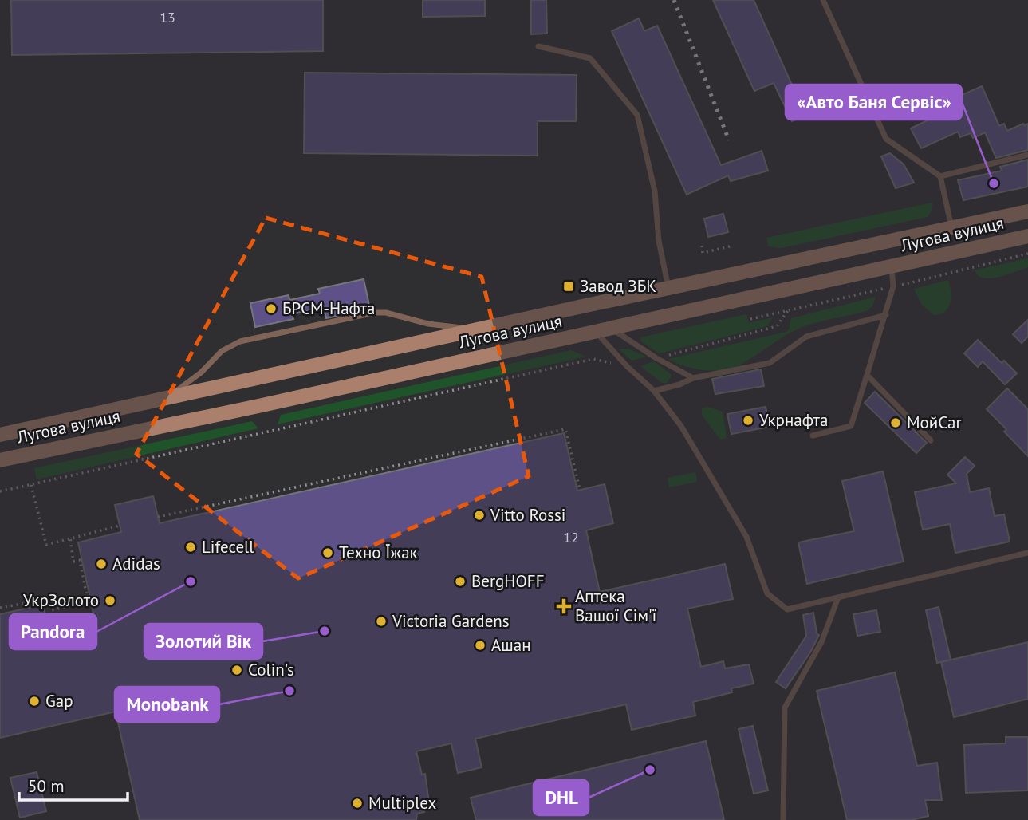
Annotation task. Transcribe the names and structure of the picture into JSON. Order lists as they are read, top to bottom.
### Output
{
  "streets": {
    "main road": ["Лугова вулиця"]
  },
  "places": {
    "other": [
      "«Авто Баня Сервіс»",
      "БРСМ-Нафта",
      "Укрнафта",
      "МойCar",
      "Vitto Rossi",
      "Lifecell",
      "Техно Їжак",
      "Adidas",
      "Pandora",
      "BergHOFF",
      "УкрЗолото",
      "Victoria Gardens",
      "Золотий Вік",
      "Ашан",
      "Colin's",
      "Monobank",
      "Gap",
      "DHL",
      "Multiplex"
    ],
    "transit": ["Завод ЗБК"],
    "health": ["Аптека Вашої Сім'ї"]
  },
  "house_numbers": ["13", "12"],
  "scale_bar": "50 m"
}
